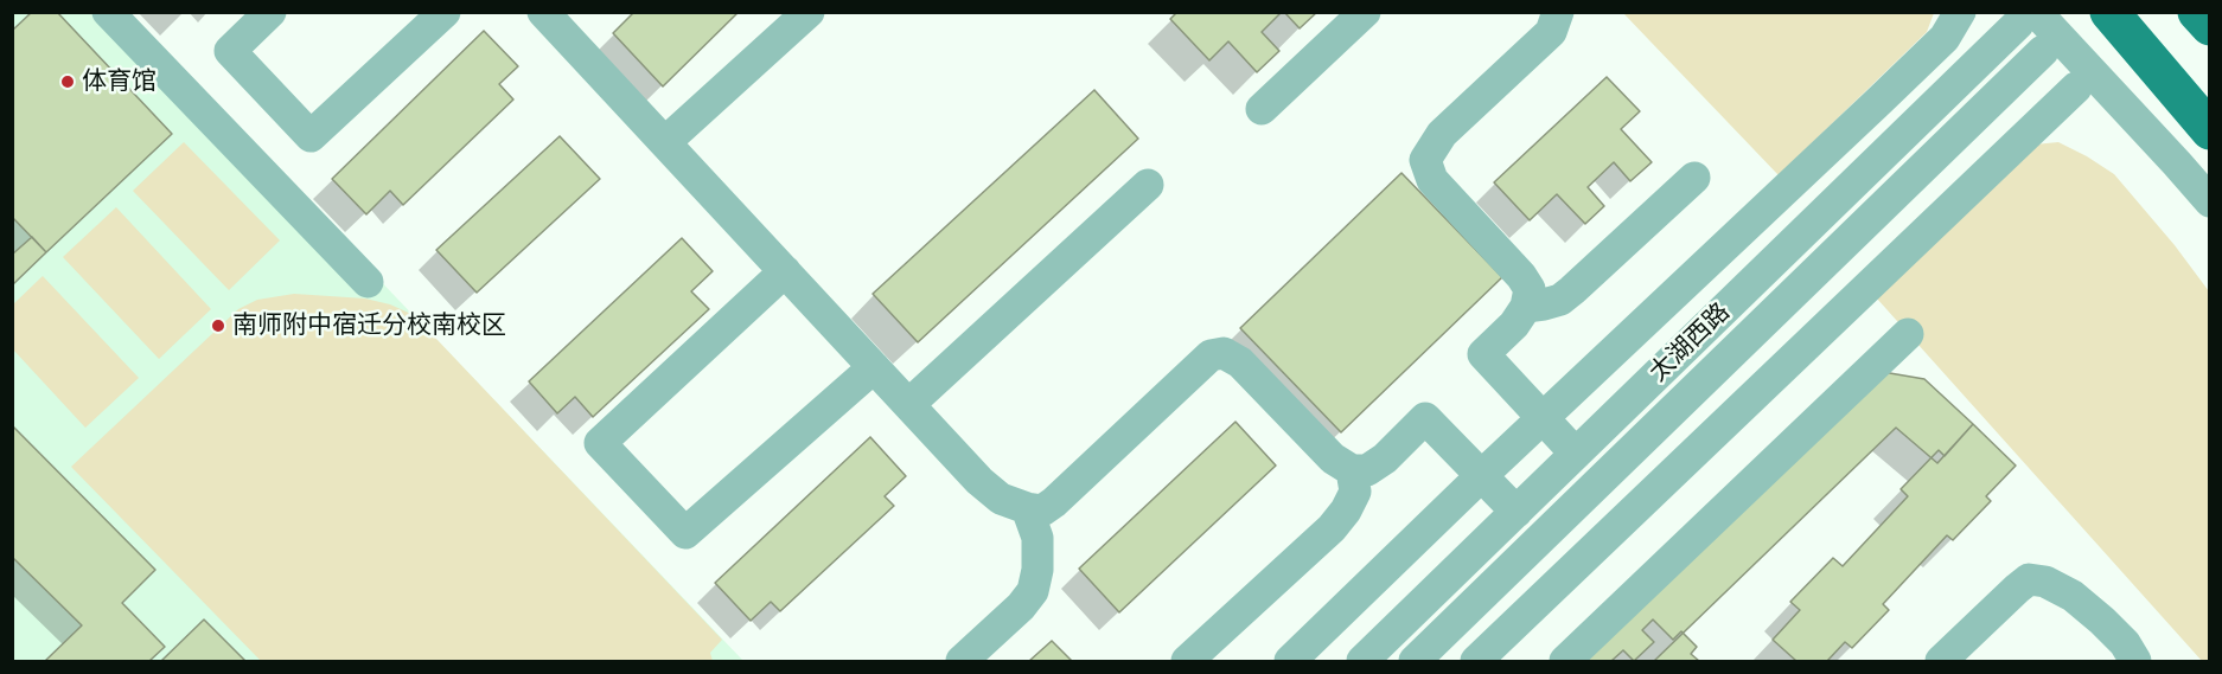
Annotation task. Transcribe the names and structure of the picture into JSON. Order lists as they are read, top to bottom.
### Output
{
  "streets": {
    "street": ["太湖西路"]
  },
  "places": ["体育馆", "南师附中宿迁分校南校区"]
}
